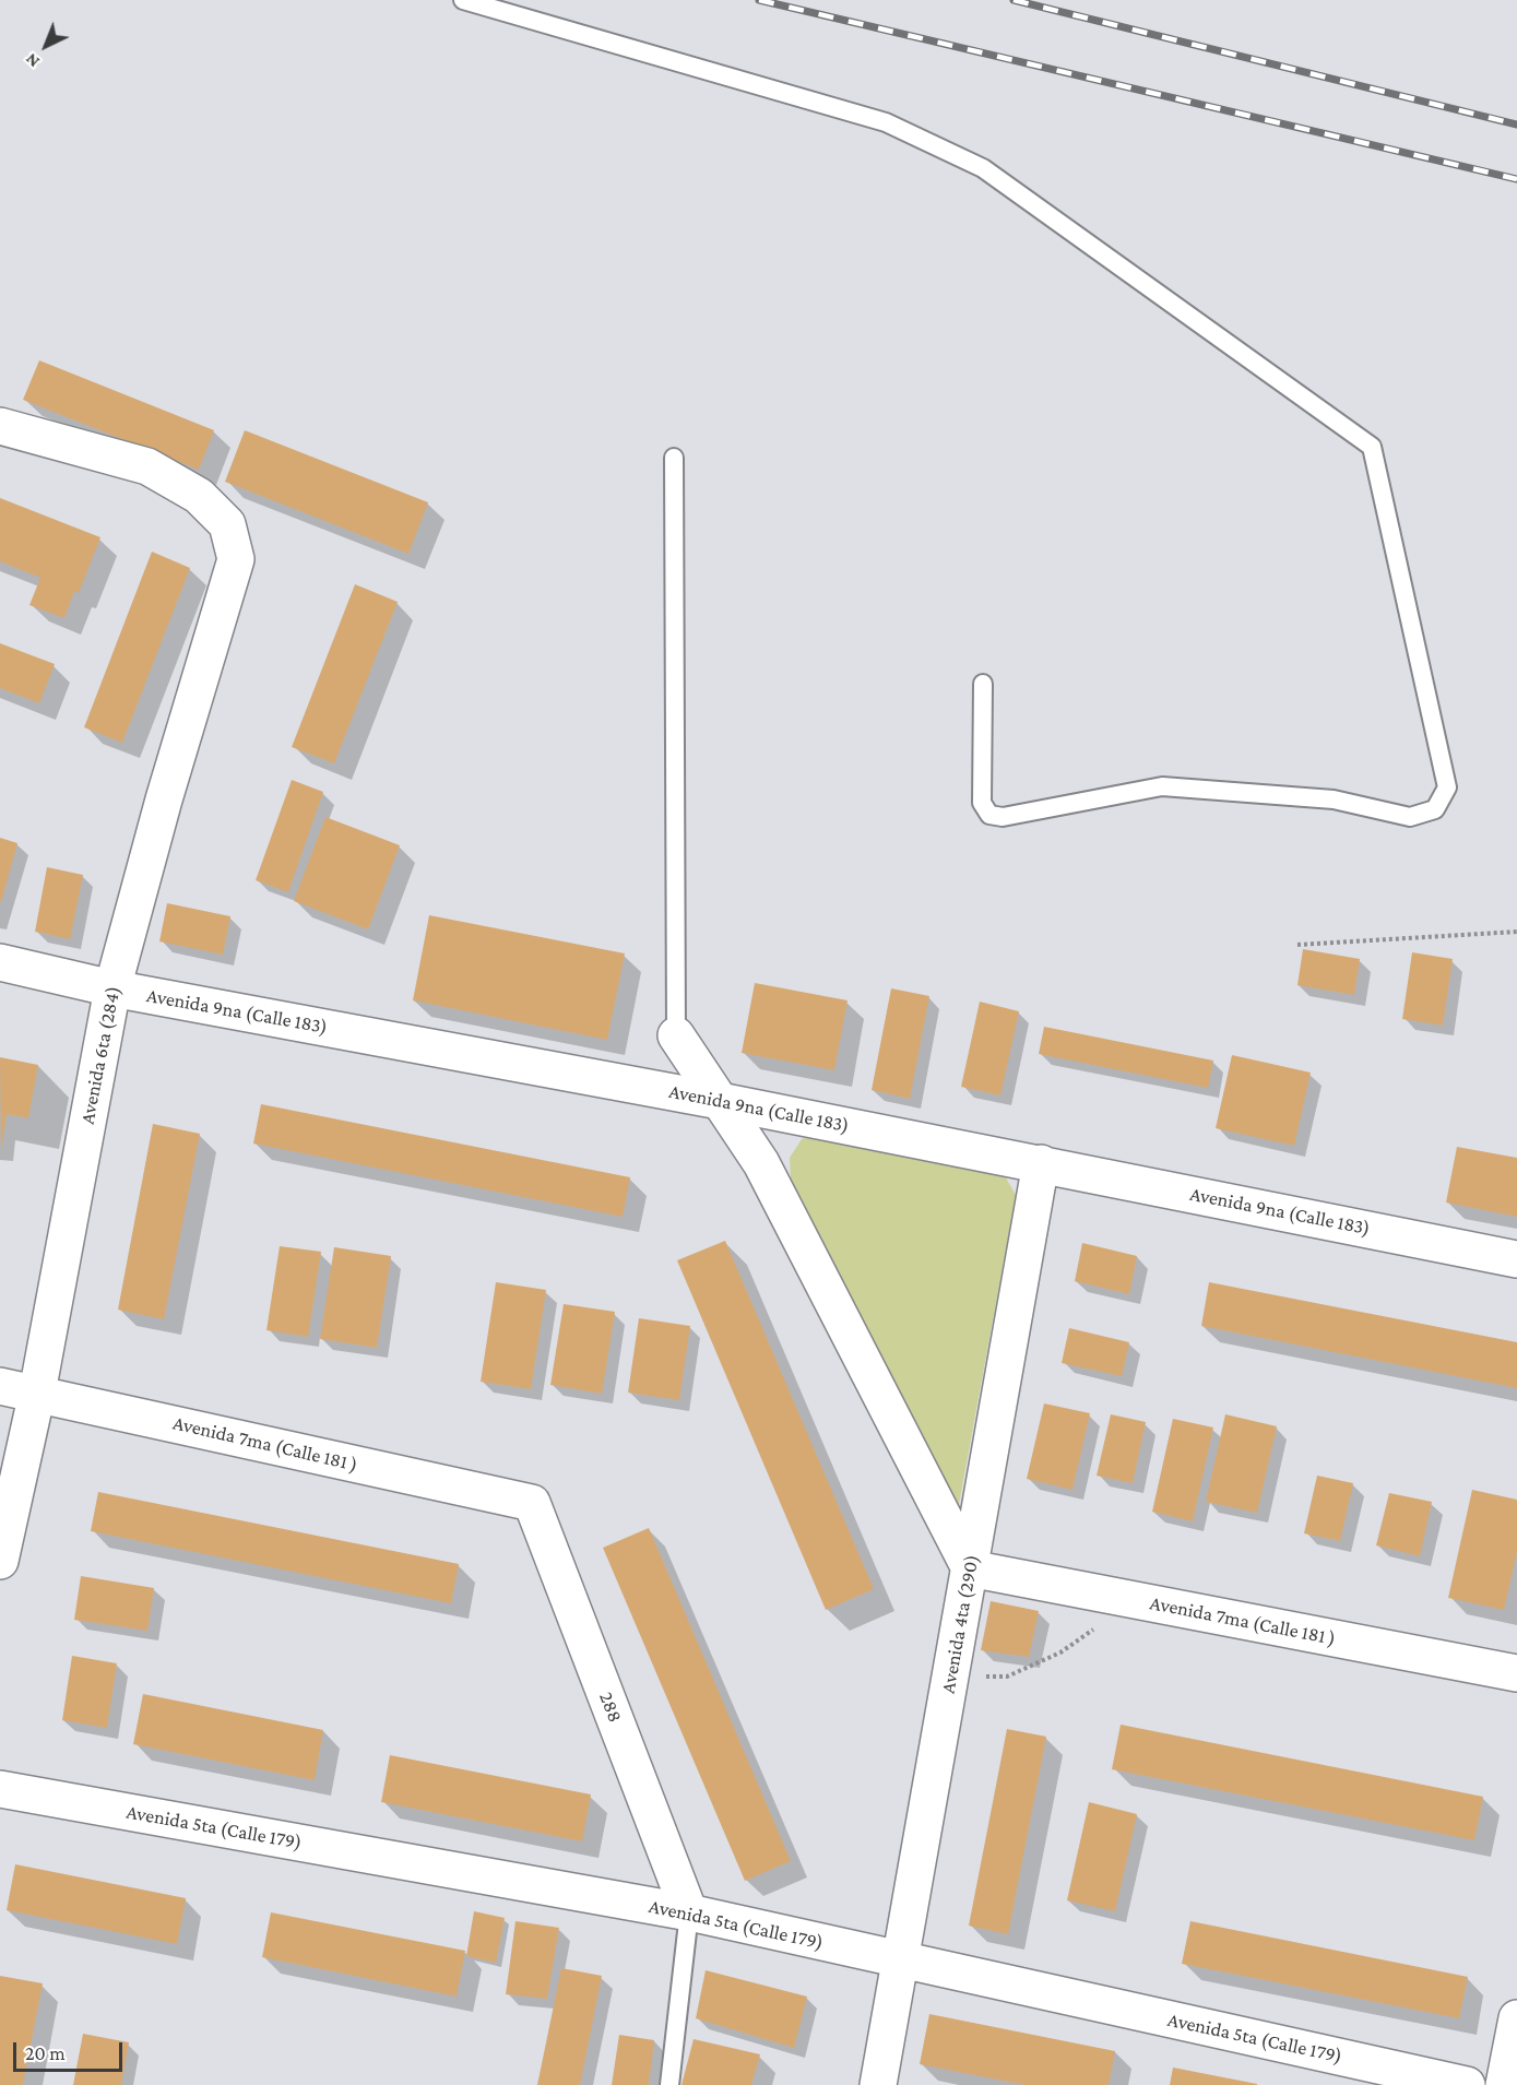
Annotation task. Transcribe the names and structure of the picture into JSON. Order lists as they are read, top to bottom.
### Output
{
  "streets": {
    "street": [
      "Avenida 9na (Calle 183)",
      "Avenida 6ta (284)",
      "Avenida 7ma (Calle 181 )",
      "Avenida 4ta (290)",
      "288",
      "Avenida 5ta (Calle 179)"
    ]
  },
  "crossings": [
    ["Avenida 9na (Calle 183)", "Avenida 6ta (284)"],
    ["Avenida 9na (Calle 183)", "Avenida 4ta (290)"],
    ["Avenida 6ta (284)", "Avenida 7ma (Calle 181 )"],
    ["Avenida 7ma (Calle 181 )", "Avenida 4ta (290)"],
    ["Avenida 7ma (Calle 181 )", "288"],
    ["Avenida 4ta (290)", "Avenida 5ta (Calle 179)"],
    ["288", "Avenida 5ta (Calle 179)"]
  ],
  "scale_bar": "20 m",
  "north": "bottom left"
}
